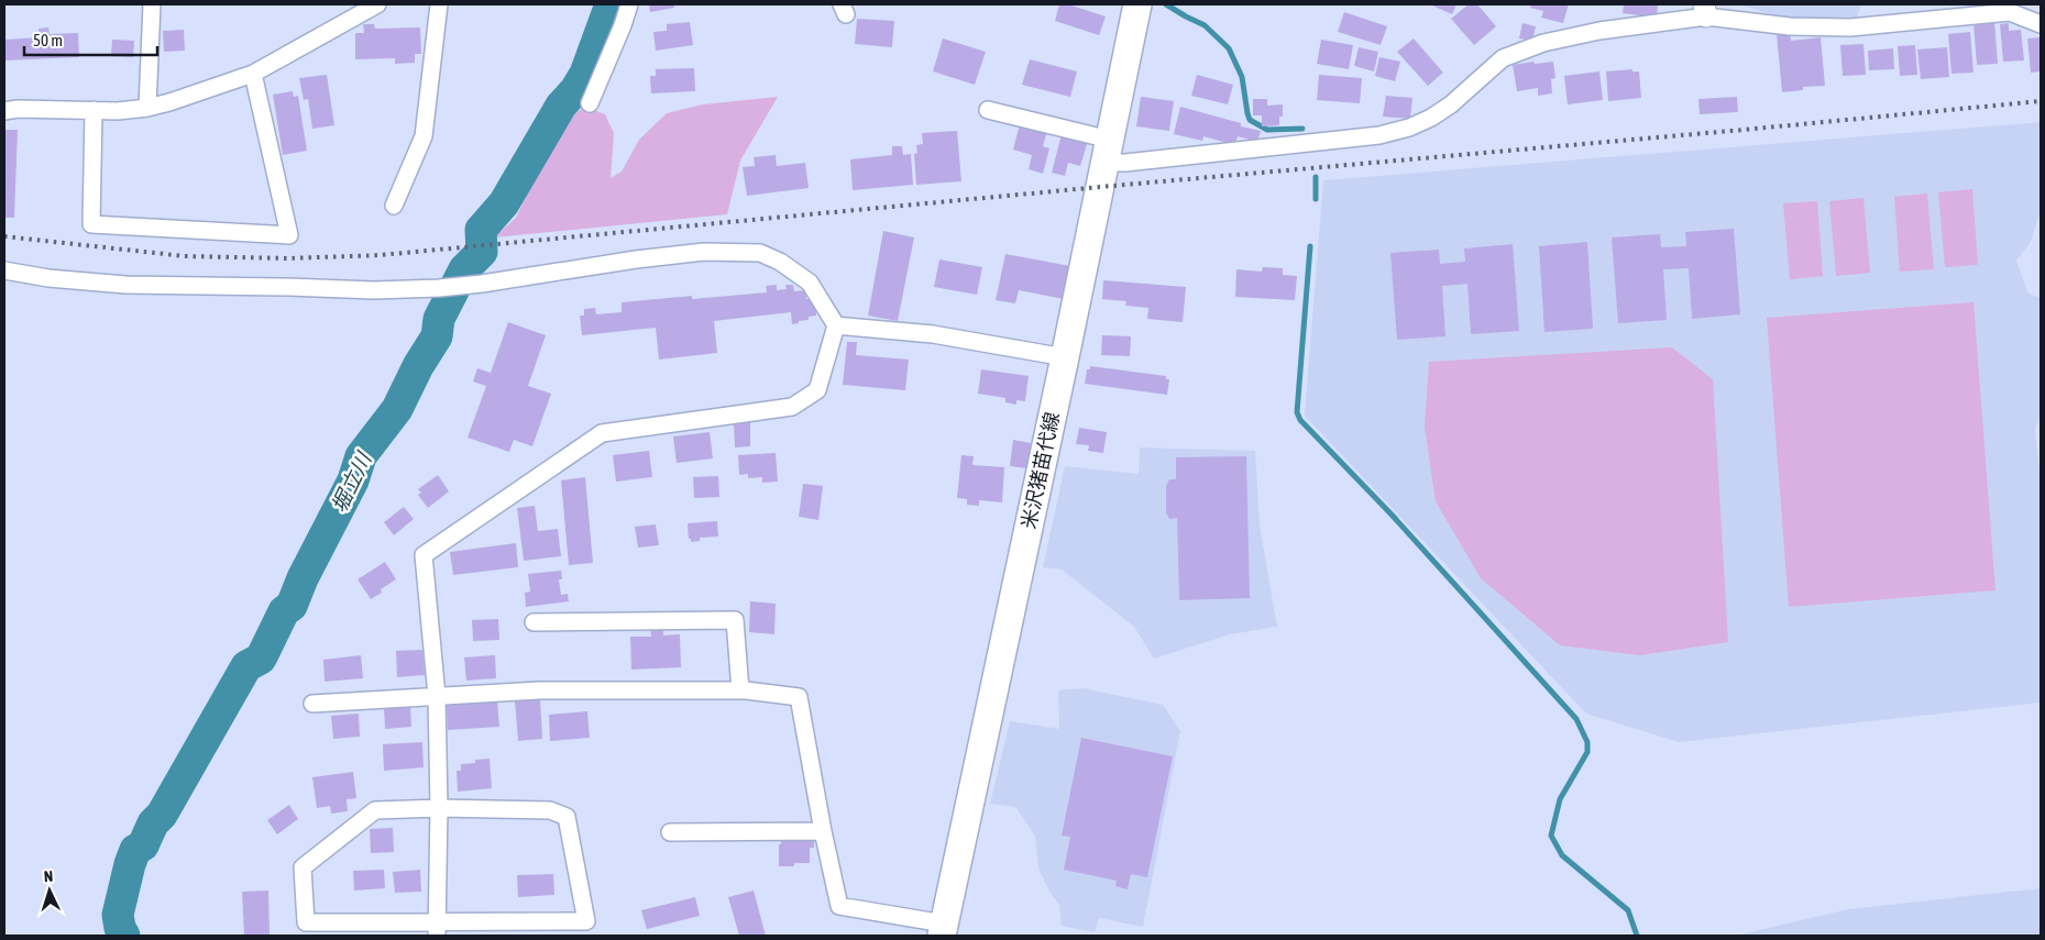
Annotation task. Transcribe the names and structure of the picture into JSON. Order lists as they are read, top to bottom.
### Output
{
  "streets": {
    "main road": ["米沢猪苗代線"]
  },
  "water": ["堀立川"],
  "scale_bar": "50 m",
  "north": "top"
}
